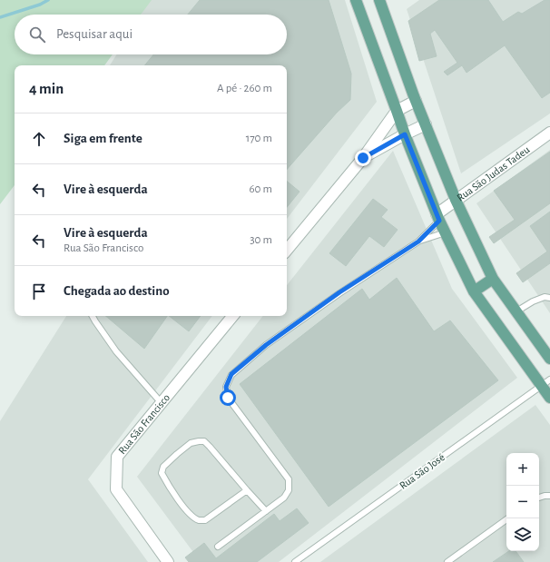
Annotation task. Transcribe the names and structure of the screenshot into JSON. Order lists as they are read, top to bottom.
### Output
{
  "streets": {
    "street": ["Rua São Judas Tadeu", "Rua São Francisco"],
    "lane": ["Rua São José"]
  },
  "page": {
    "search": "Pesquisar aqui",
    "heading": ["4 min", "A pé · 260 m"],
    "list": [
      ["Siga em frente", "170 m"],
      ["Vire à esquerda", "60 m"],
      ["Vire à esquerda", "Rua São Francisco", "30 m"],
      "Chegada ao destino"
    ],
    "map_buttons": ["+", "−"]
  }
}
